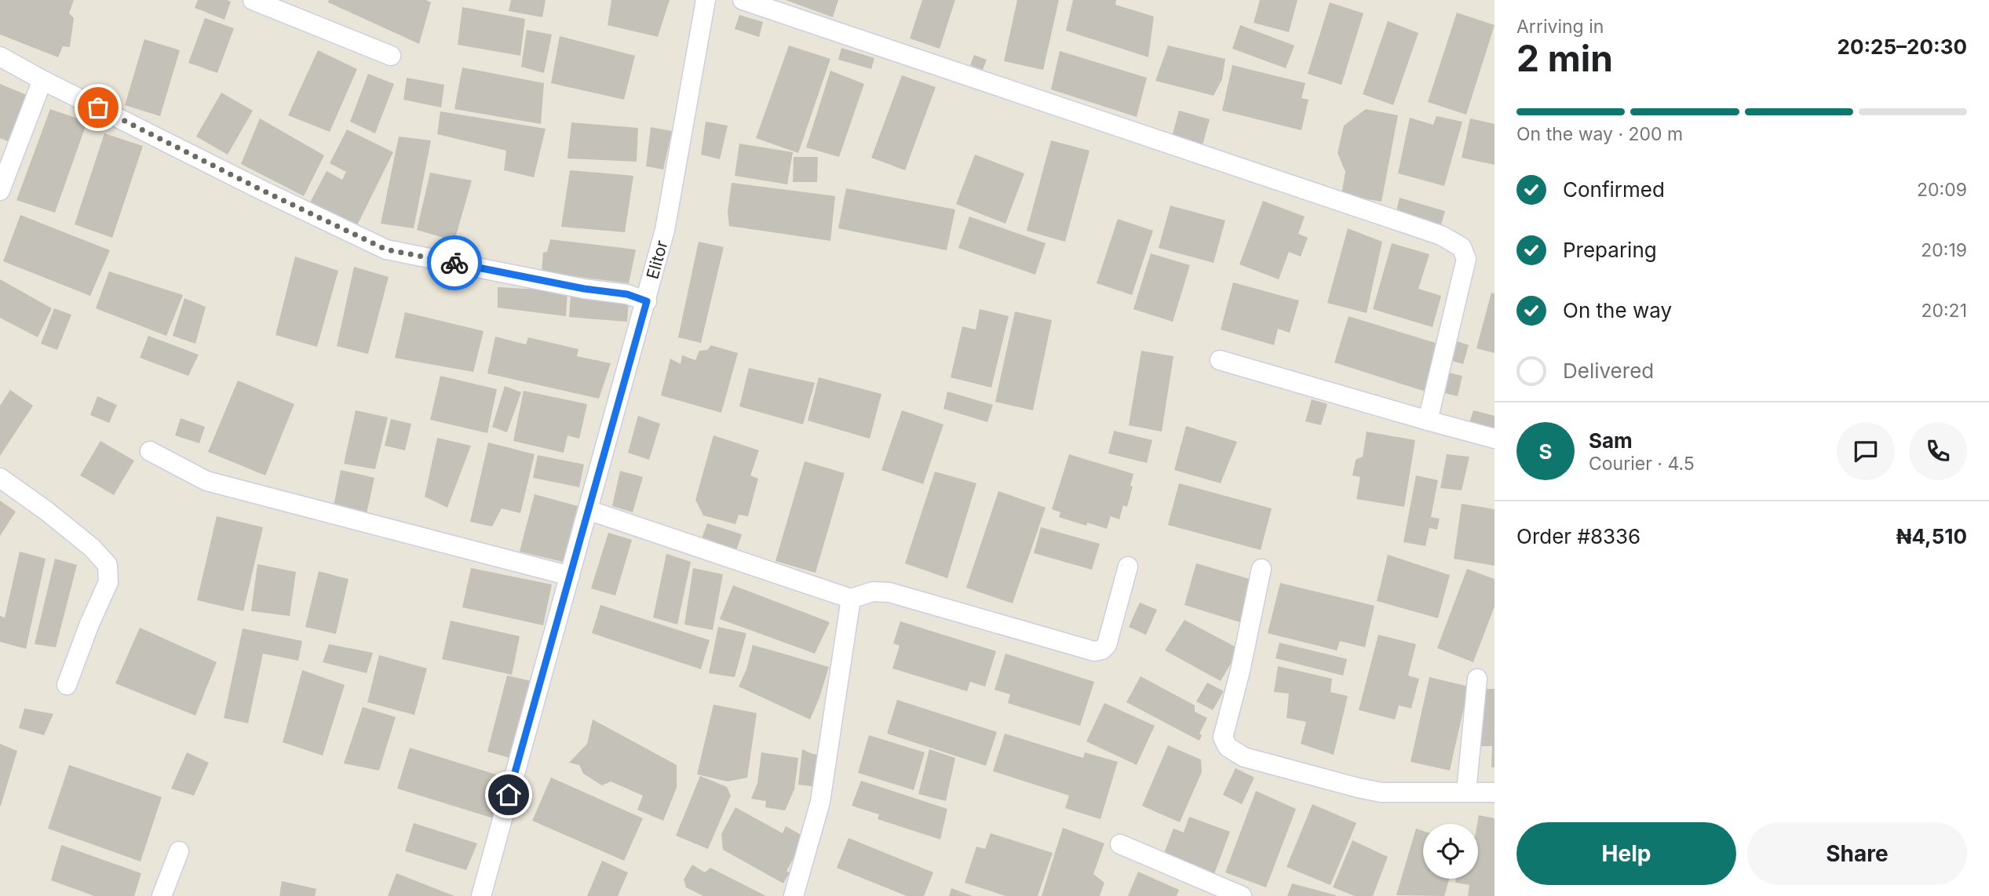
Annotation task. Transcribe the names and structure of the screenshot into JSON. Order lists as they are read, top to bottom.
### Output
{
  "streets": {
    "street": ["Elitor"]
  },
  "page": {
    "heading": ["2 min", "Arriving in", "20:25–20:30"],
    "panel": [
      "Sam",
      "Courier · 4.5",
      "Order #8336",
      "₦4,510"
    ],
    "bar": "On the way · 200 m",
    "list": [
      ["Confirmed", "20:09"],
      ["Preparing", "20:19"],
      ["On the way", "20:21"],
      "Delivered"
    ],
    "round": "S",
    "buttons": ["Help", "Share"]
  }
}
